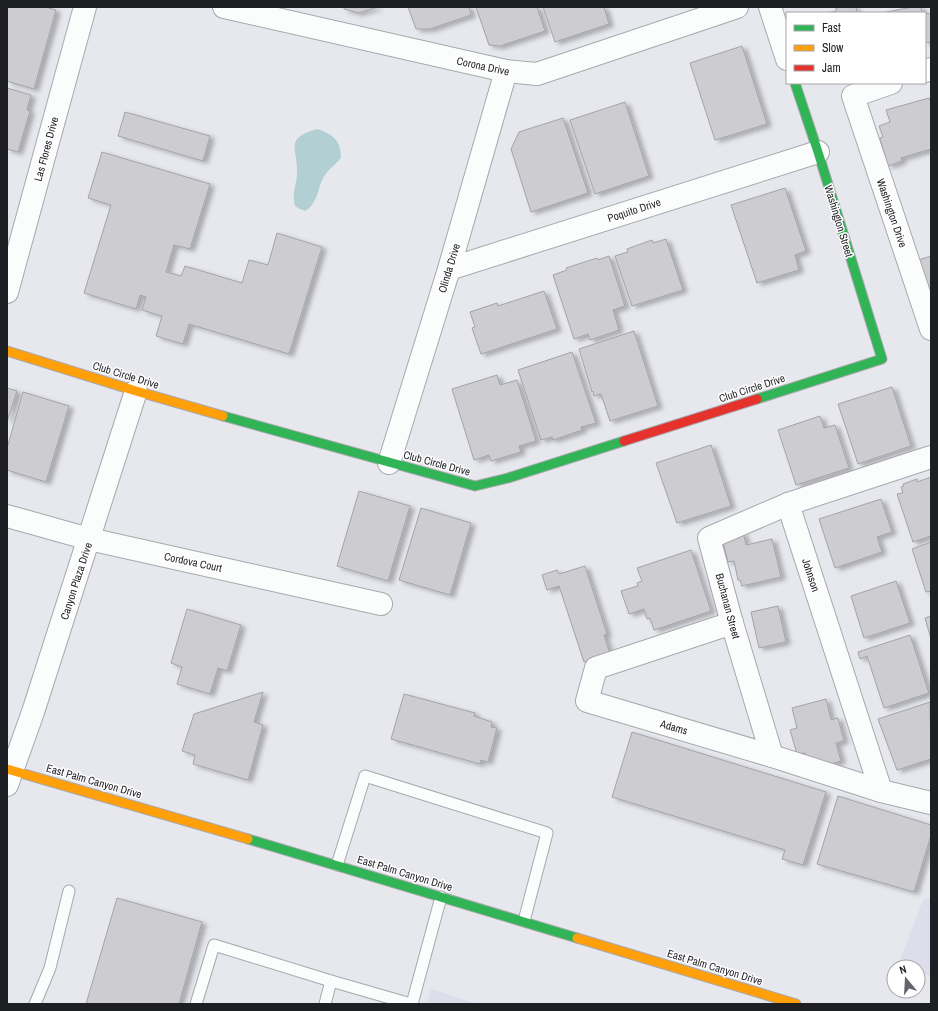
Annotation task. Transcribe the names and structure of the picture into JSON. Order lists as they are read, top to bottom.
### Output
{
  "streets": {
    "street": [
      "Corona Drive",
      "Las Flores Drive",
      "Poquito Drive",
      "Washington Drive",
      "Washington Street",
      "Olinda Drive",
      "Club Circle Drive",
      "Cordova Court",
      "Johnson",
      "Canyon Plaza Drive",
      "Buchanan Street",
      "Adams",
      "East Palm Canyon Drive"
    ]
  },
  "crossings": [
    ["Corona Drive", "Olinda Drive"],
    ["Poquito Drive", "Washington Street"],
    ["Poquito Drive", "Olinda Drive"],
    ["Washington Street", "Club Circle Drive"],
    ["Olinda Drive", "Club Circle Drive"],
    ["Club Circle Drive", "Canyon Plaza Drive"],
    ["Cordova Court", "Canyon Plaza Drive"],
    ["Johnson", "Buchanan Street"],
    ["Johnson", "Adams"],
    ["Canyon Plaza Drive", "East Palm Canyon Drive"],
    ["Buchanan Street", "Adams"]
  ],
  "legend": ["Fast", "Slow", "Jam"],
  "north": "top"
}
